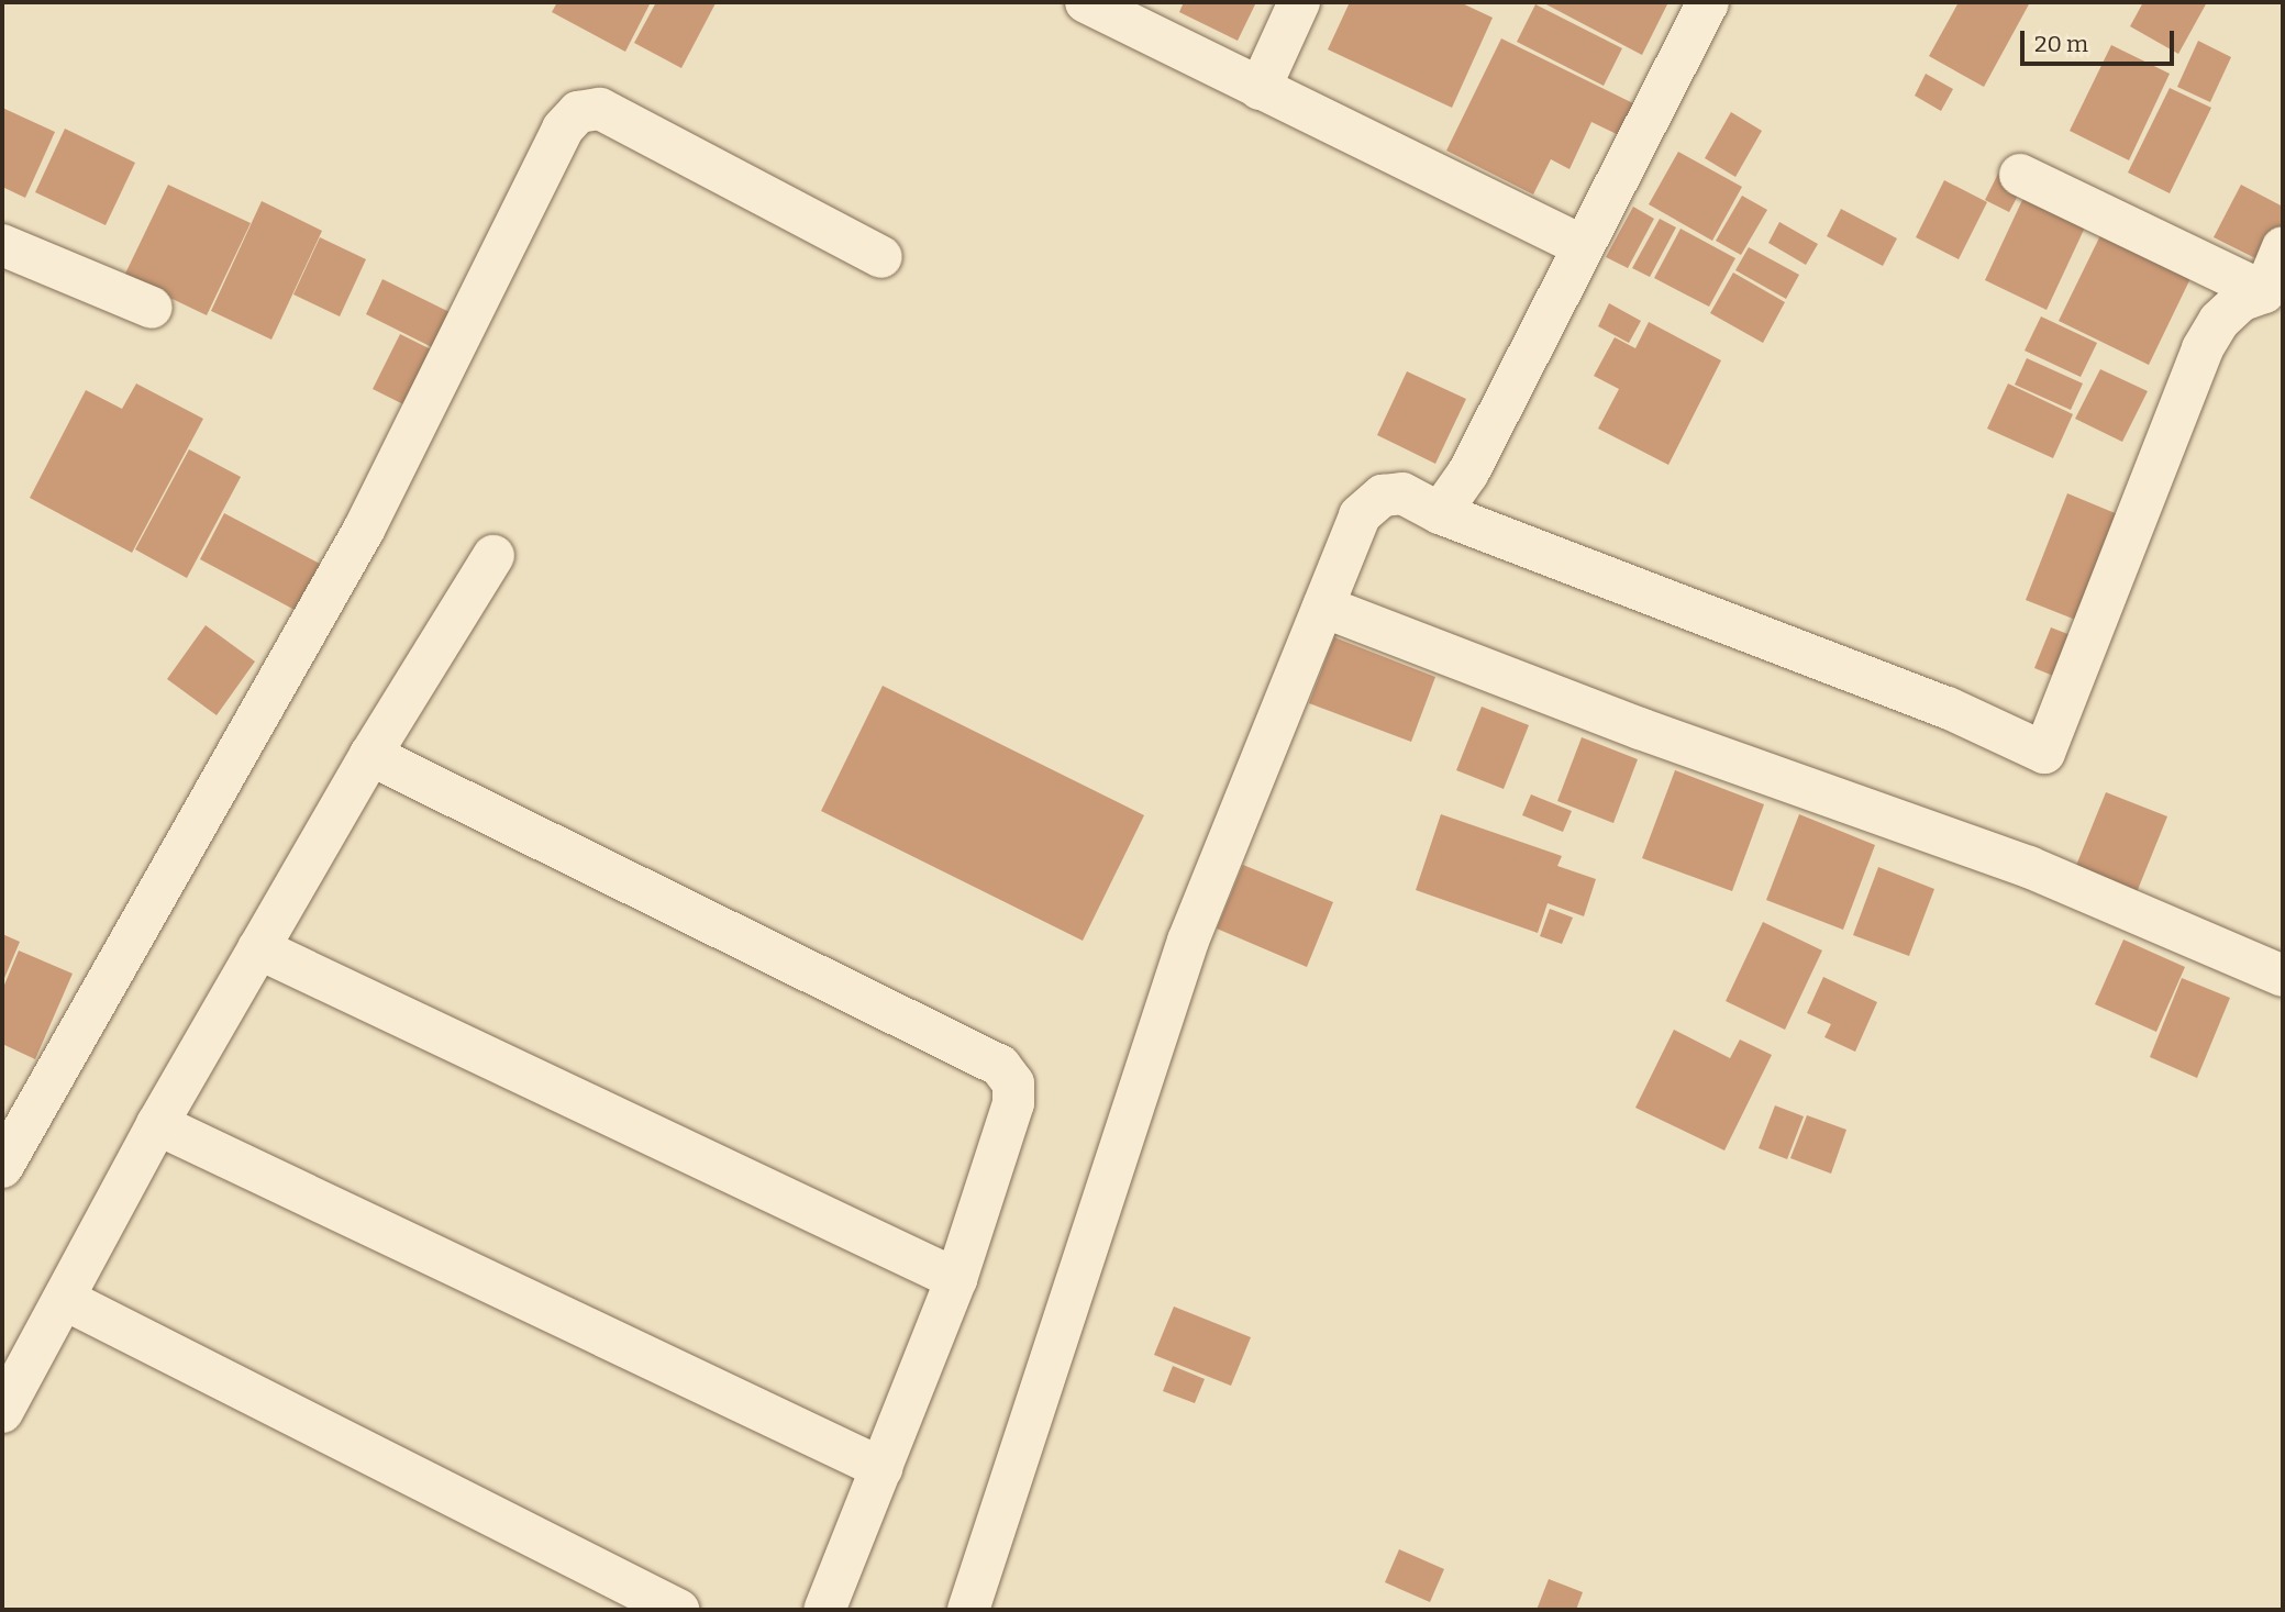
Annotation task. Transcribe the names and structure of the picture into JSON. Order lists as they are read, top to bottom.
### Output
{
  "scale_bar": "20 m"
}
